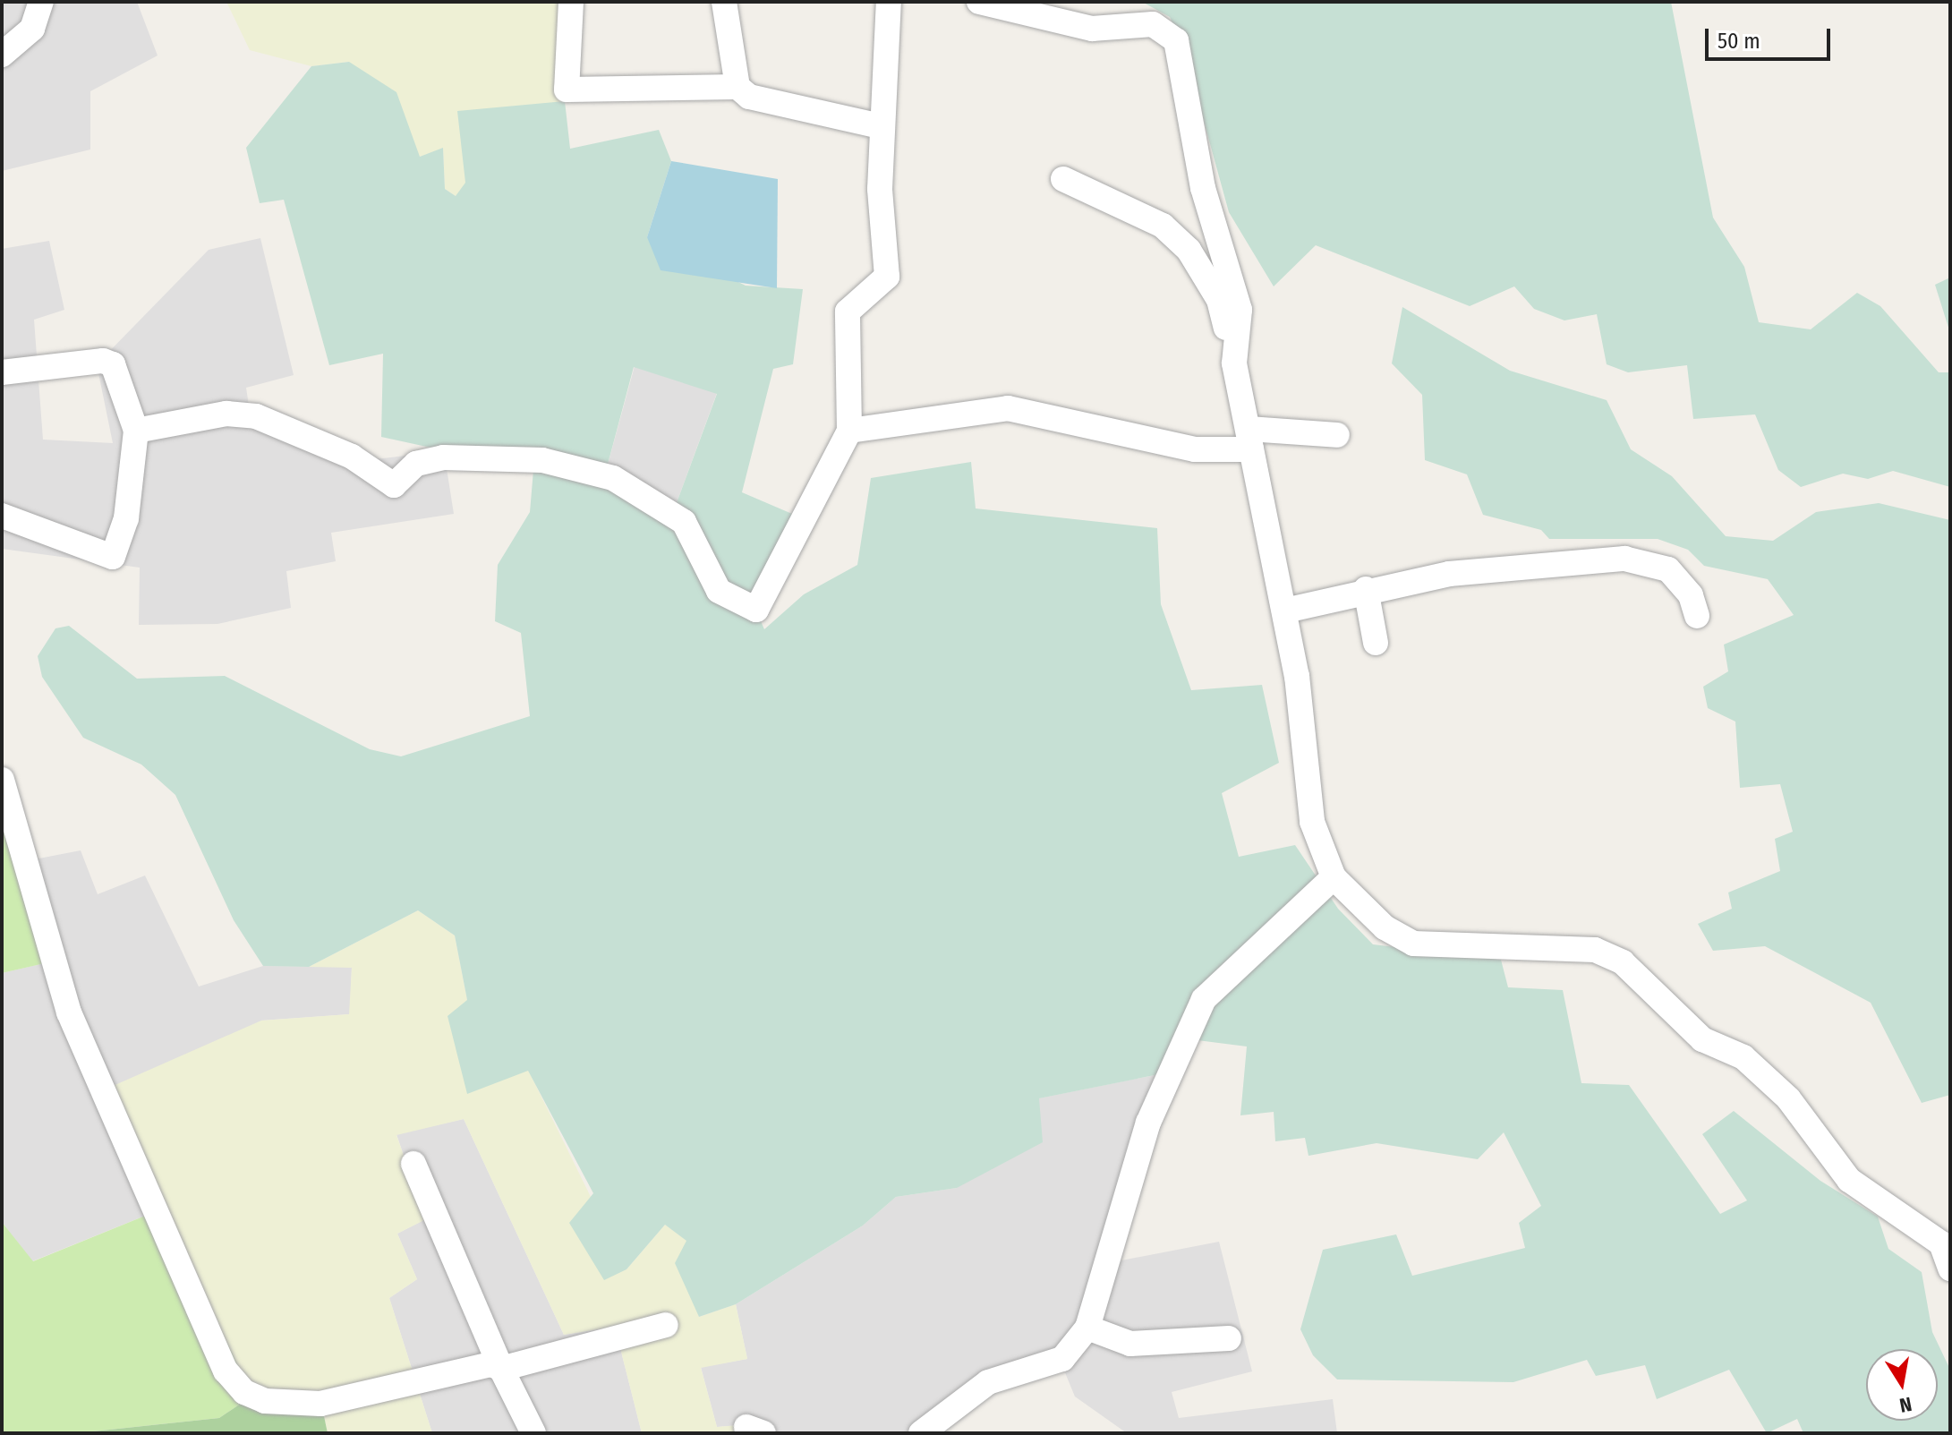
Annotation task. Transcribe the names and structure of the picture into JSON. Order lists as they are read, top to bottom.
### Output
{
  "scale_bar": "50 m",
  "north": "bottom"
}
